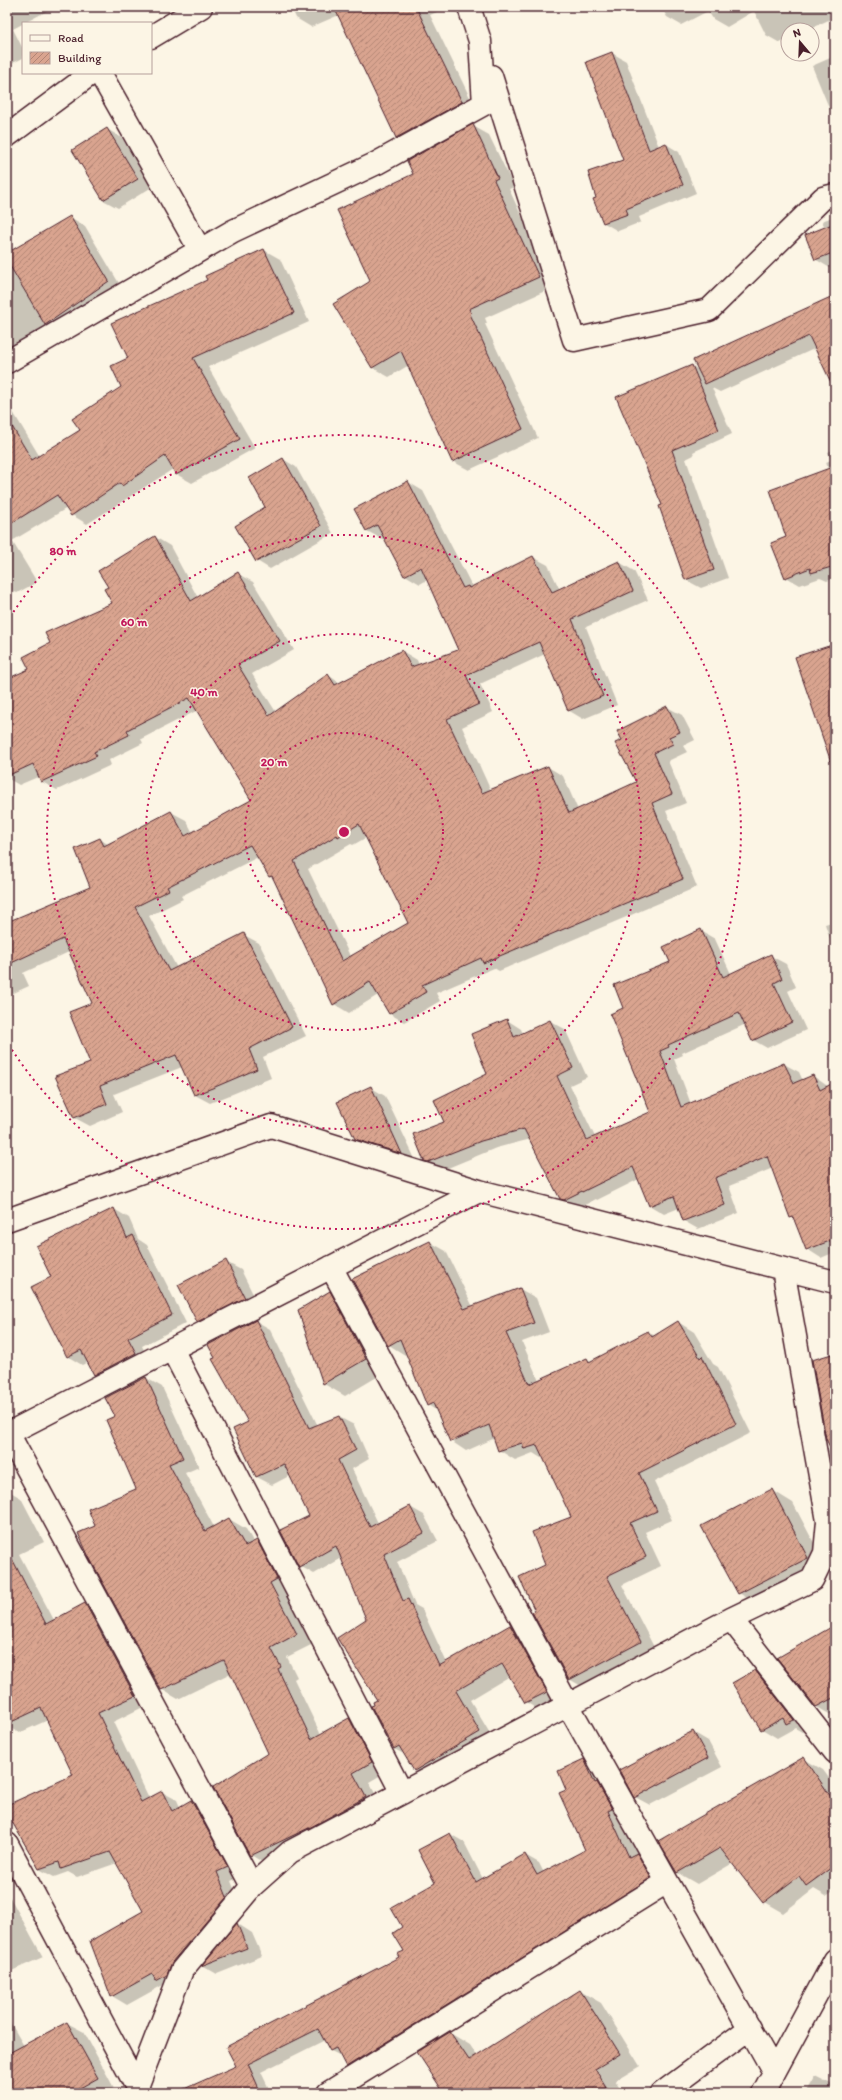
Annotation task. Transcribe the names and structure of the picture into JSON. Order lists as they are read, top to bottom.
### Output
{
  "legend": ["Road", "Building"],
  "north": "top",
  "rings": [
    "80 m",
    "60 m",
    "40 m",
    "20 m"
  ]
}
